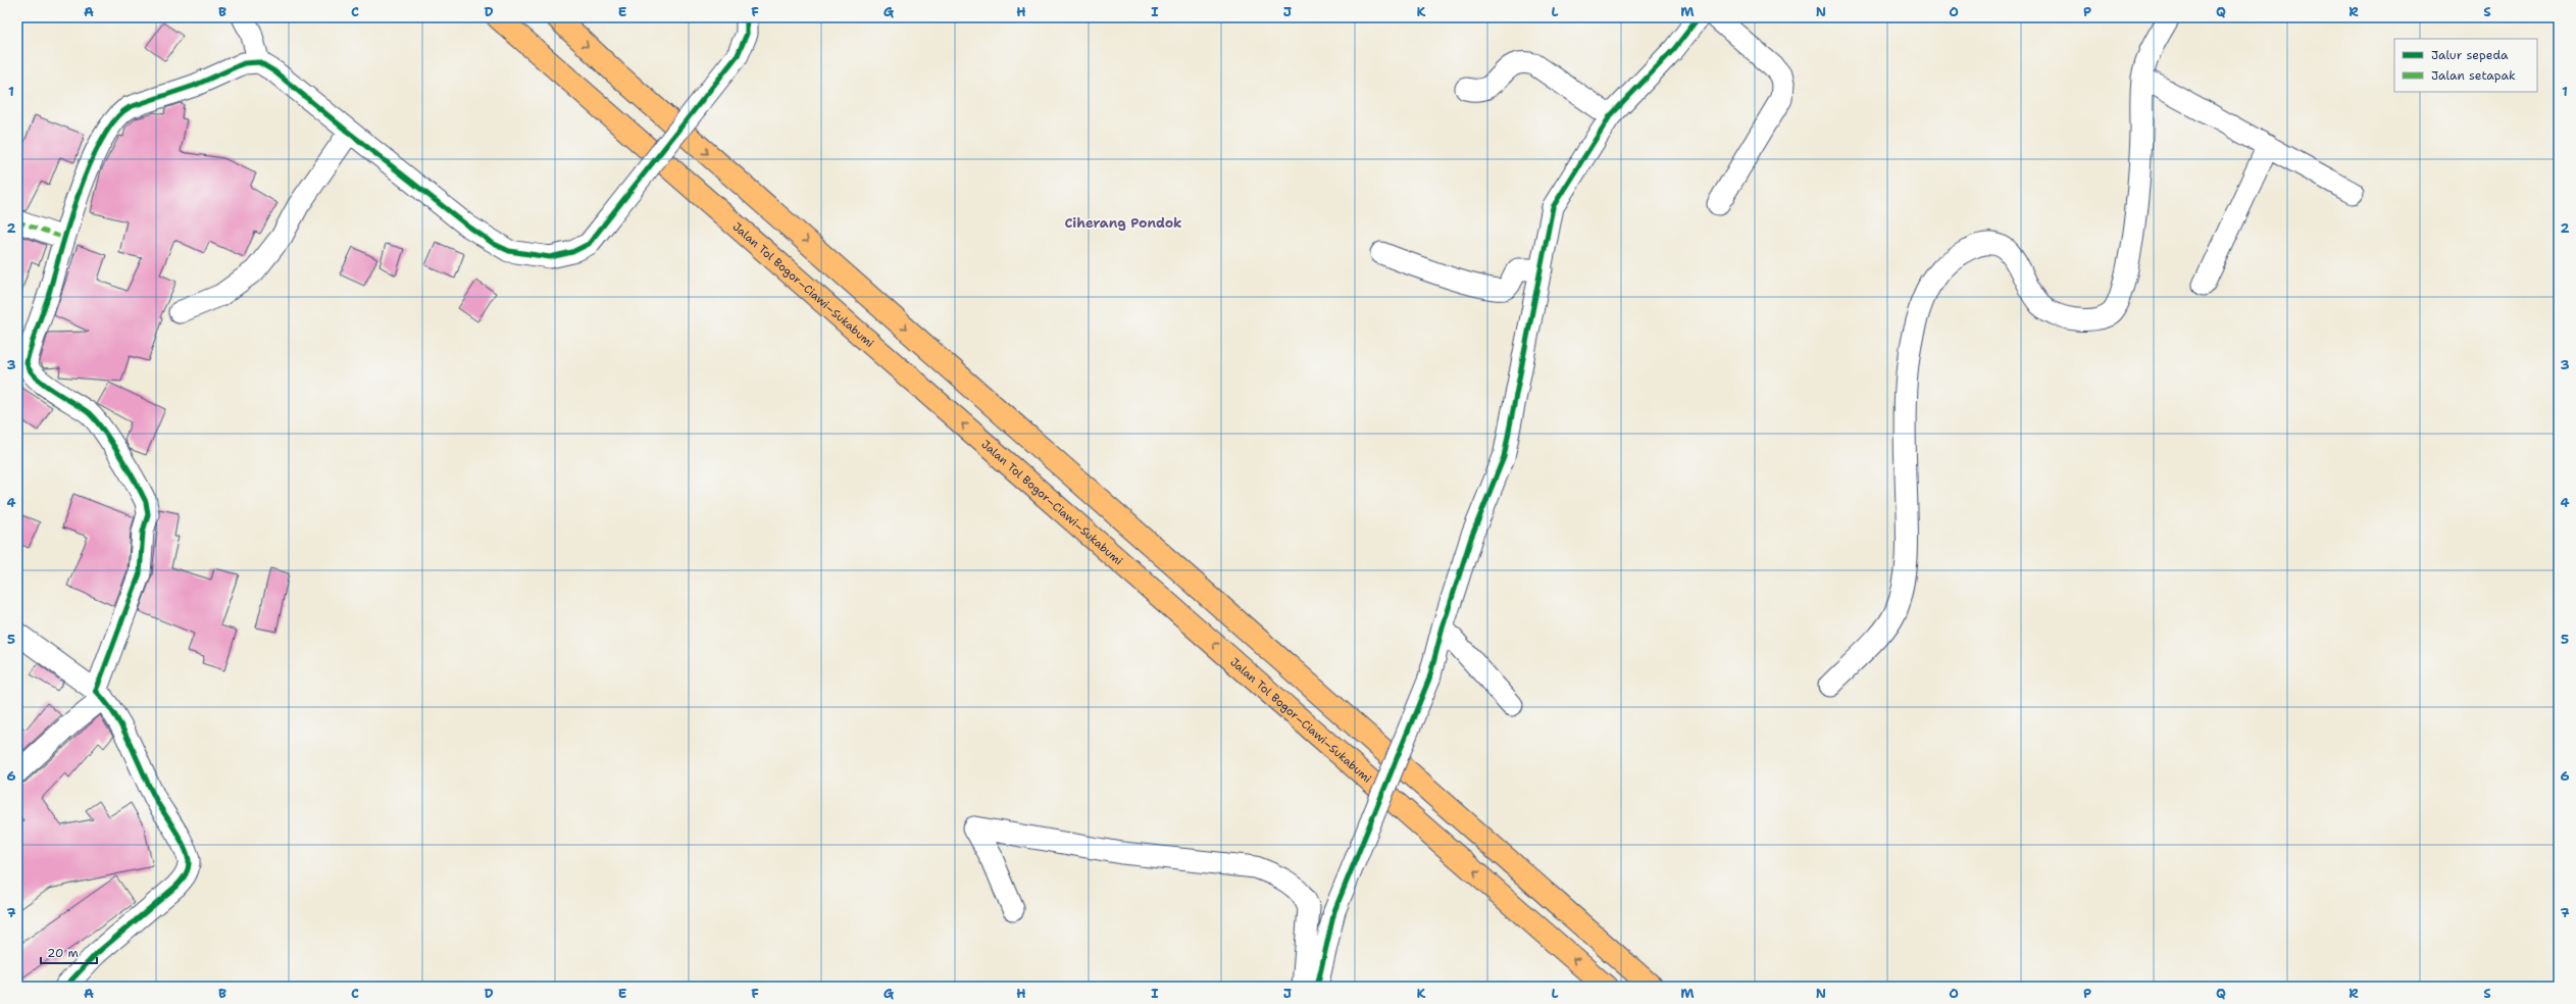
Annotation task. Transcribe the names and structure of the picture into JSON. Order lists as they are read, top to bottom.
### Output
{
  "streets": {
    "highway": ["Jalan Tol Bogor–Ciawi–Sukabumi"]
  },
  "districts": ["Ciherang Pondok"],
  "legend": ["Jalur sepeda", "Jalan setapak"],
  "scale_bar": "20 m",
  "grid": {
    "columns": [
      "A",
      "B",
      "C",
      "D",
      "E",
      "F",
      "G",
      "H",
      "I",
      "J",
      "K",
      "L",
      "M",
      "N",
      "O",
      "P",
      "Q",
      "R",
      "S"
    ],
    "rows": [
      "1",
      "2",
      "3",
      "4",
      "5",
      "6",
      "7"
    ]
  }
}
